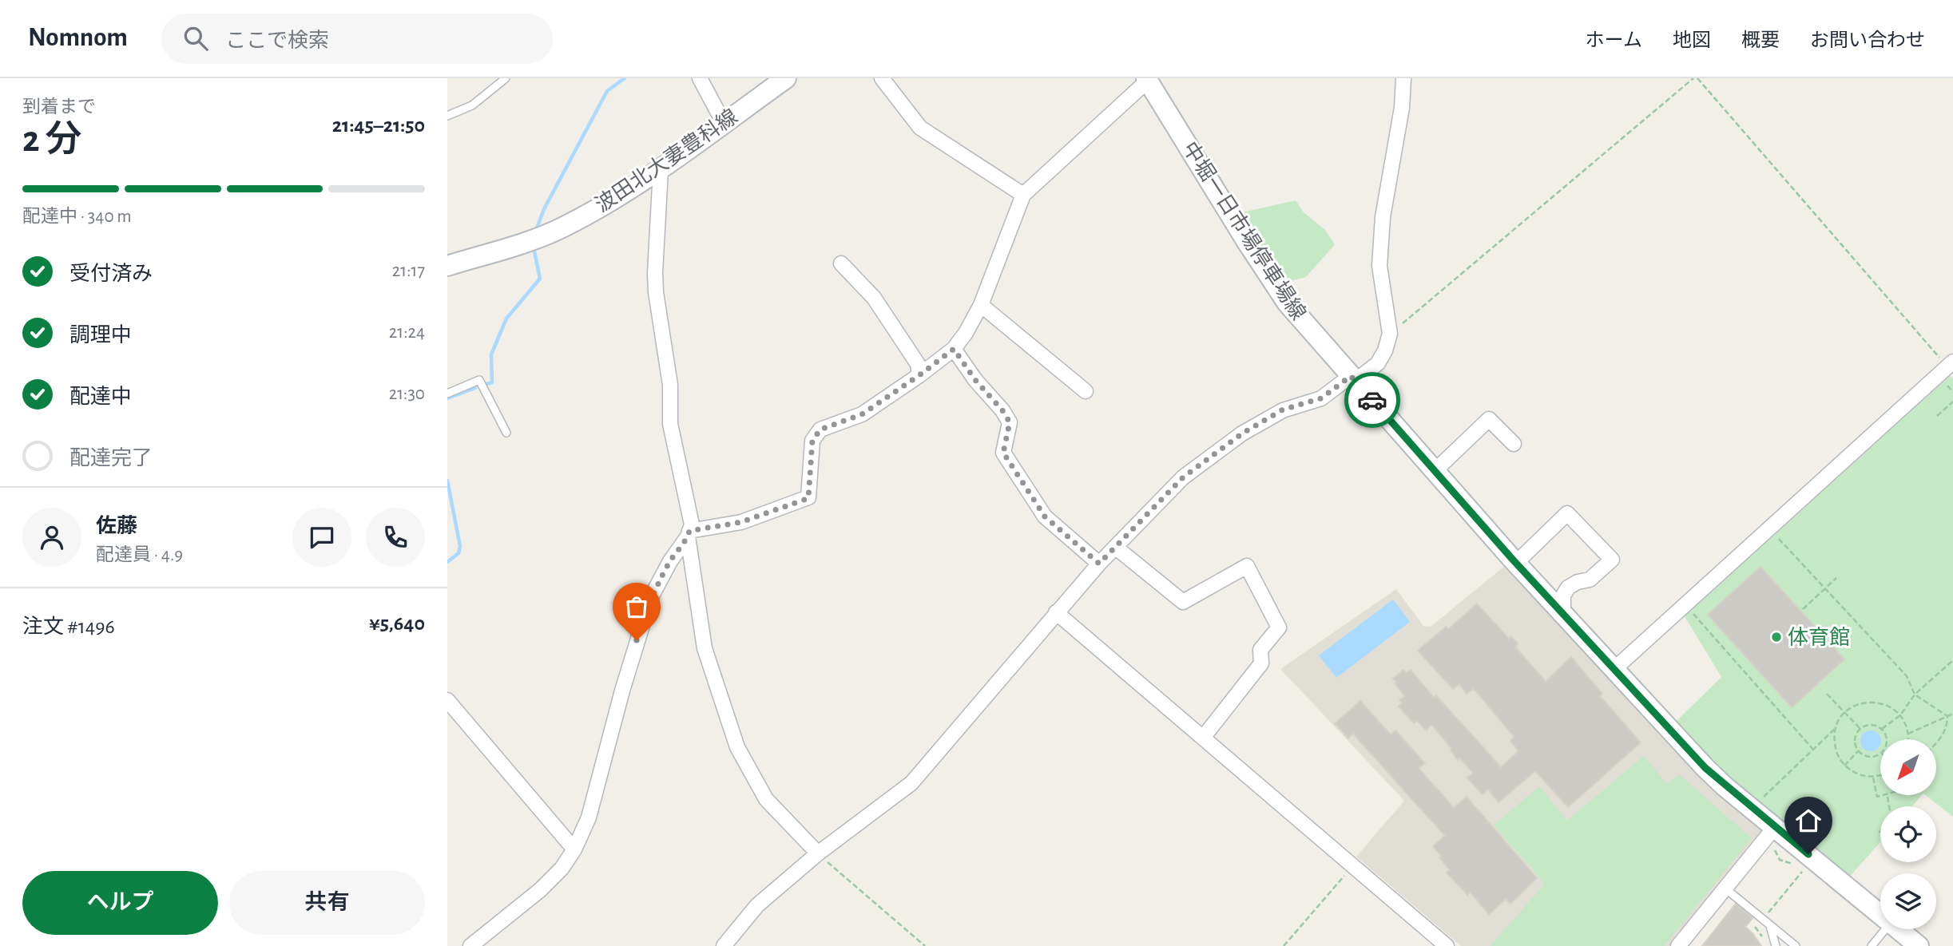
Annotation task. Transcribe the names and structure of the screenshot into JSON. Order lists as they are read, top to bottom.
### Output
{
  "streets": {
    "main road": ["波田北大妻豊科線", "中堀一日市場停車場線"]
  },
  "places": ["体育館"],
  "north": "bottom left",
  "page": {
    "header": "Nomnom",
    "search": "ここで検索",
    "nav": [
      "ホーム",
      "地図",
      "概要",
      "お問い合わせ"
    ],
    "heading": ["2 分", "到着まで", "21:45–21:50"],
    "panel": [
      "佐藤",
      "配達員 · 4.9",
      "注文 #1496",
      "¥5,640"
    ],
    "bar": "配達中 · 340 m",
    "list": [
      ["受付済み", "21:17"],
      ["調理中", "21:24"],
      ["配達中", "21:30"],
      "配達完了"
    ],
    "buttons": ["ヘルプ", "共有"]
  }
}
